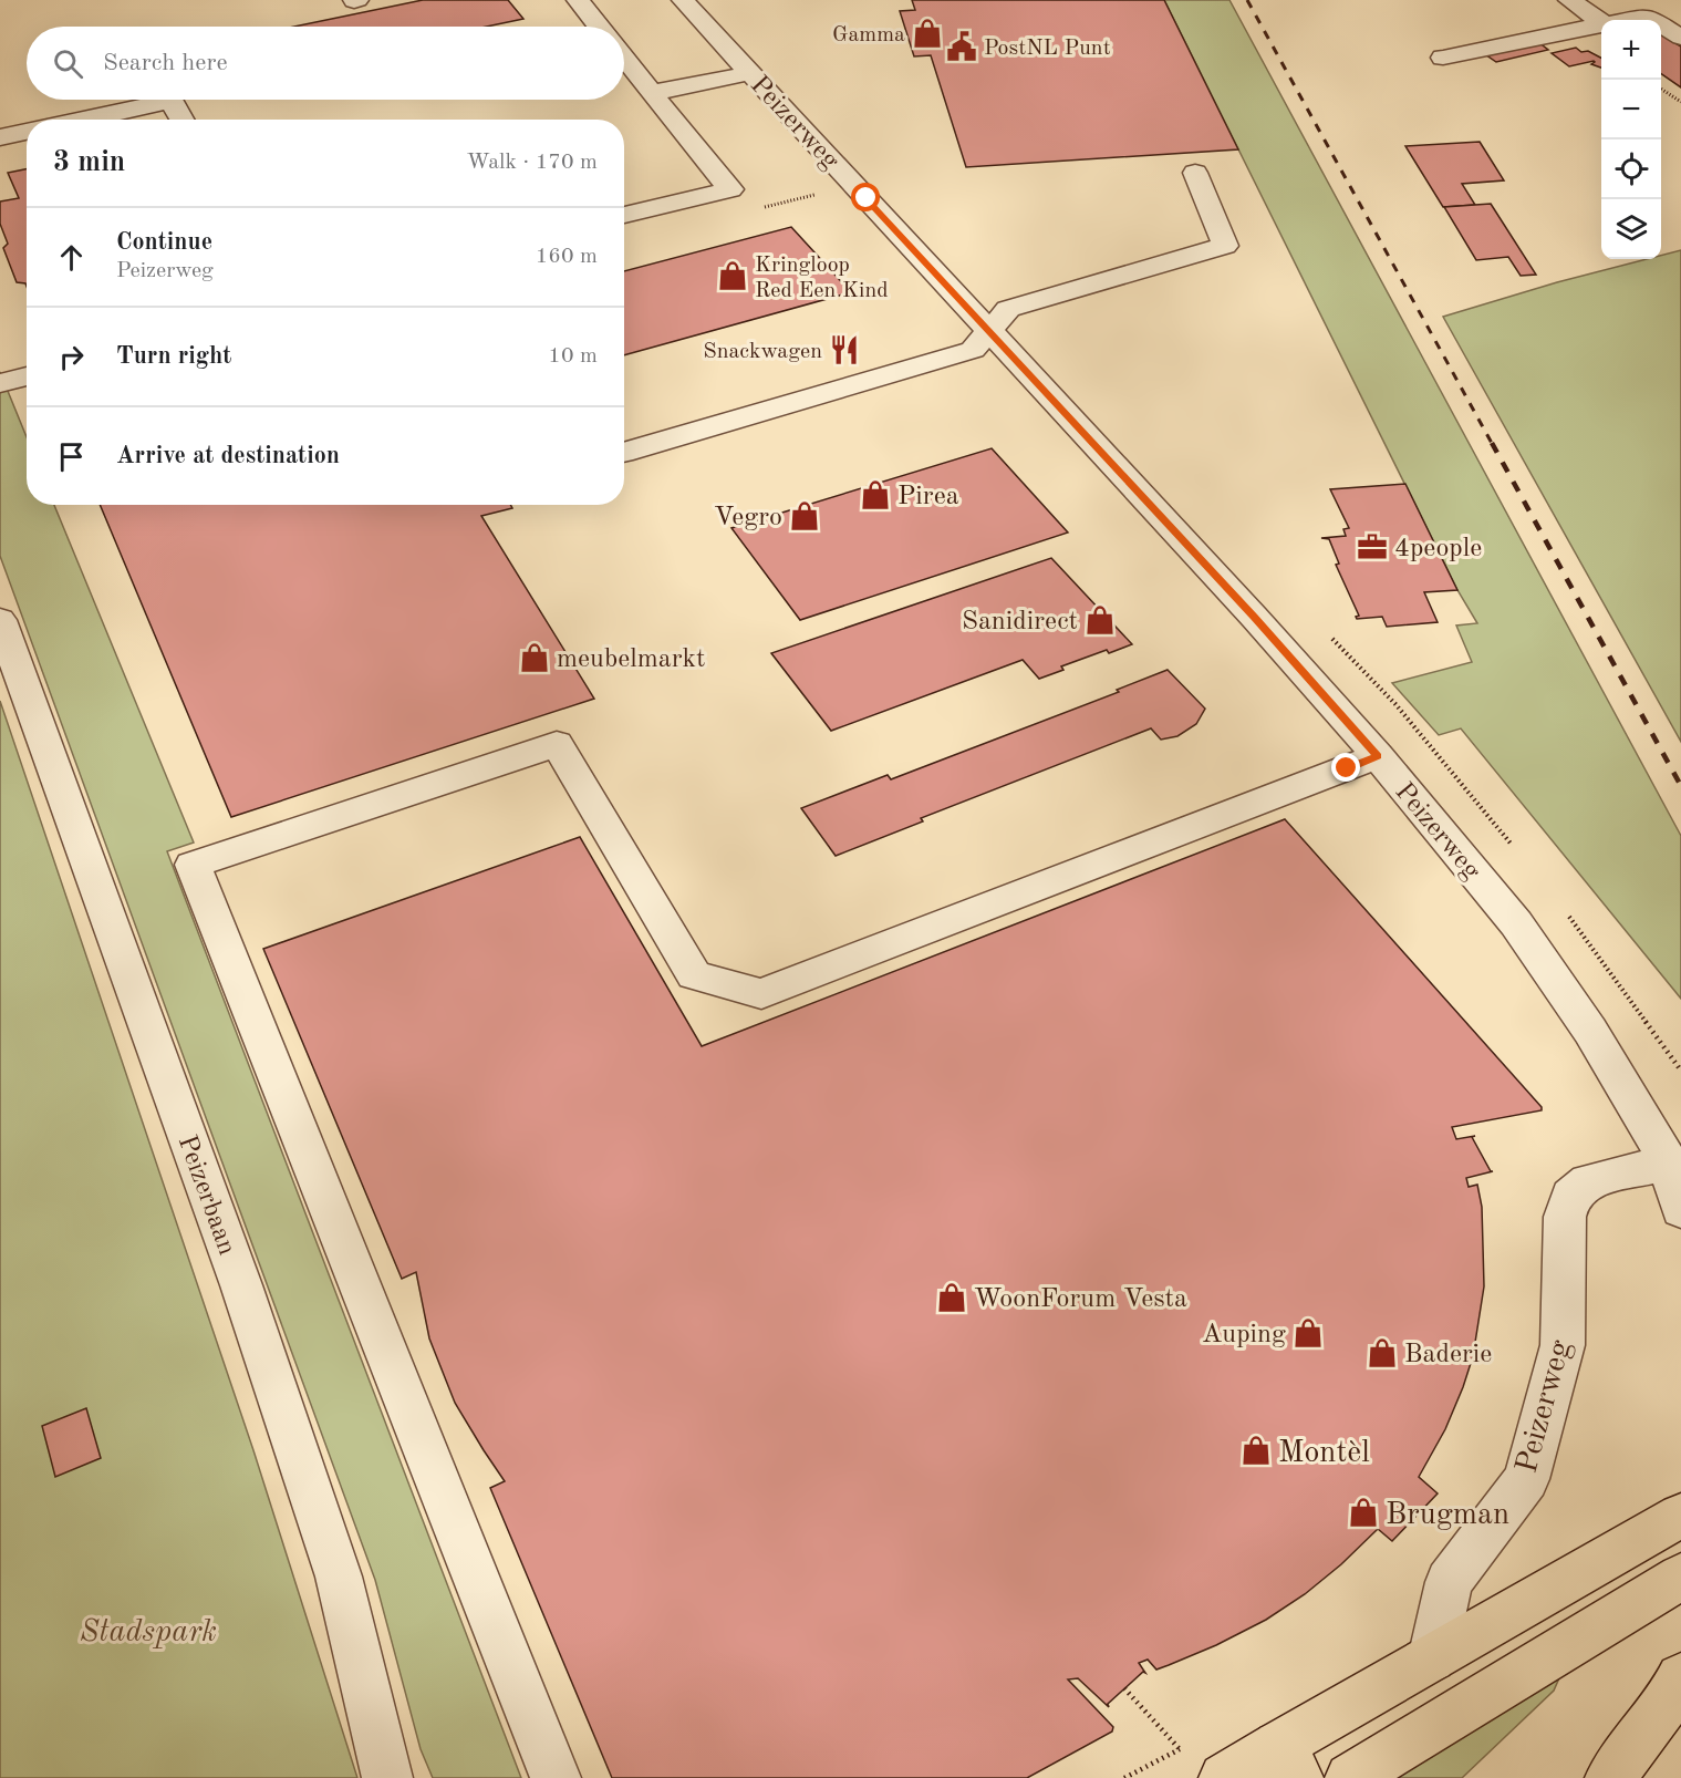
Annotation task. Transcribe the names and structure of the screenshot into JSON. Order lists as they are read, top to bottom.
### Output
{
  "streets": {
    "street": ["Peizerweg", "Peizerbaan"]
  },
  "parks": ["Stadspark"],
  "places": {
    "shop": [
      "Gamma",
      "Kringloop Red Een Kind",
      "Pirea",
      "Vegro",
      "Sanidirect",
      "meubelmarkt",
      "WoonForum Vesta",
      "Auping",
      "Baderie",
      "Montèl",
      "Brugman"
    ],
    "public building": ["PostNL Punt"],
    "restaurant": ["Snackwagen"],
    "office": ["4people"]
  },
  "page": {
    "map_buttons": ["+", "−"],
    "search": "Search here",
    "heading": ["3 min", "Walk · 170 m"],
    "list": [
      ["Continue", "Peizerweg", "160 m"],
      ["Turn right", "10 m"],
      "Arrive at destination"
    ]
  }
}
